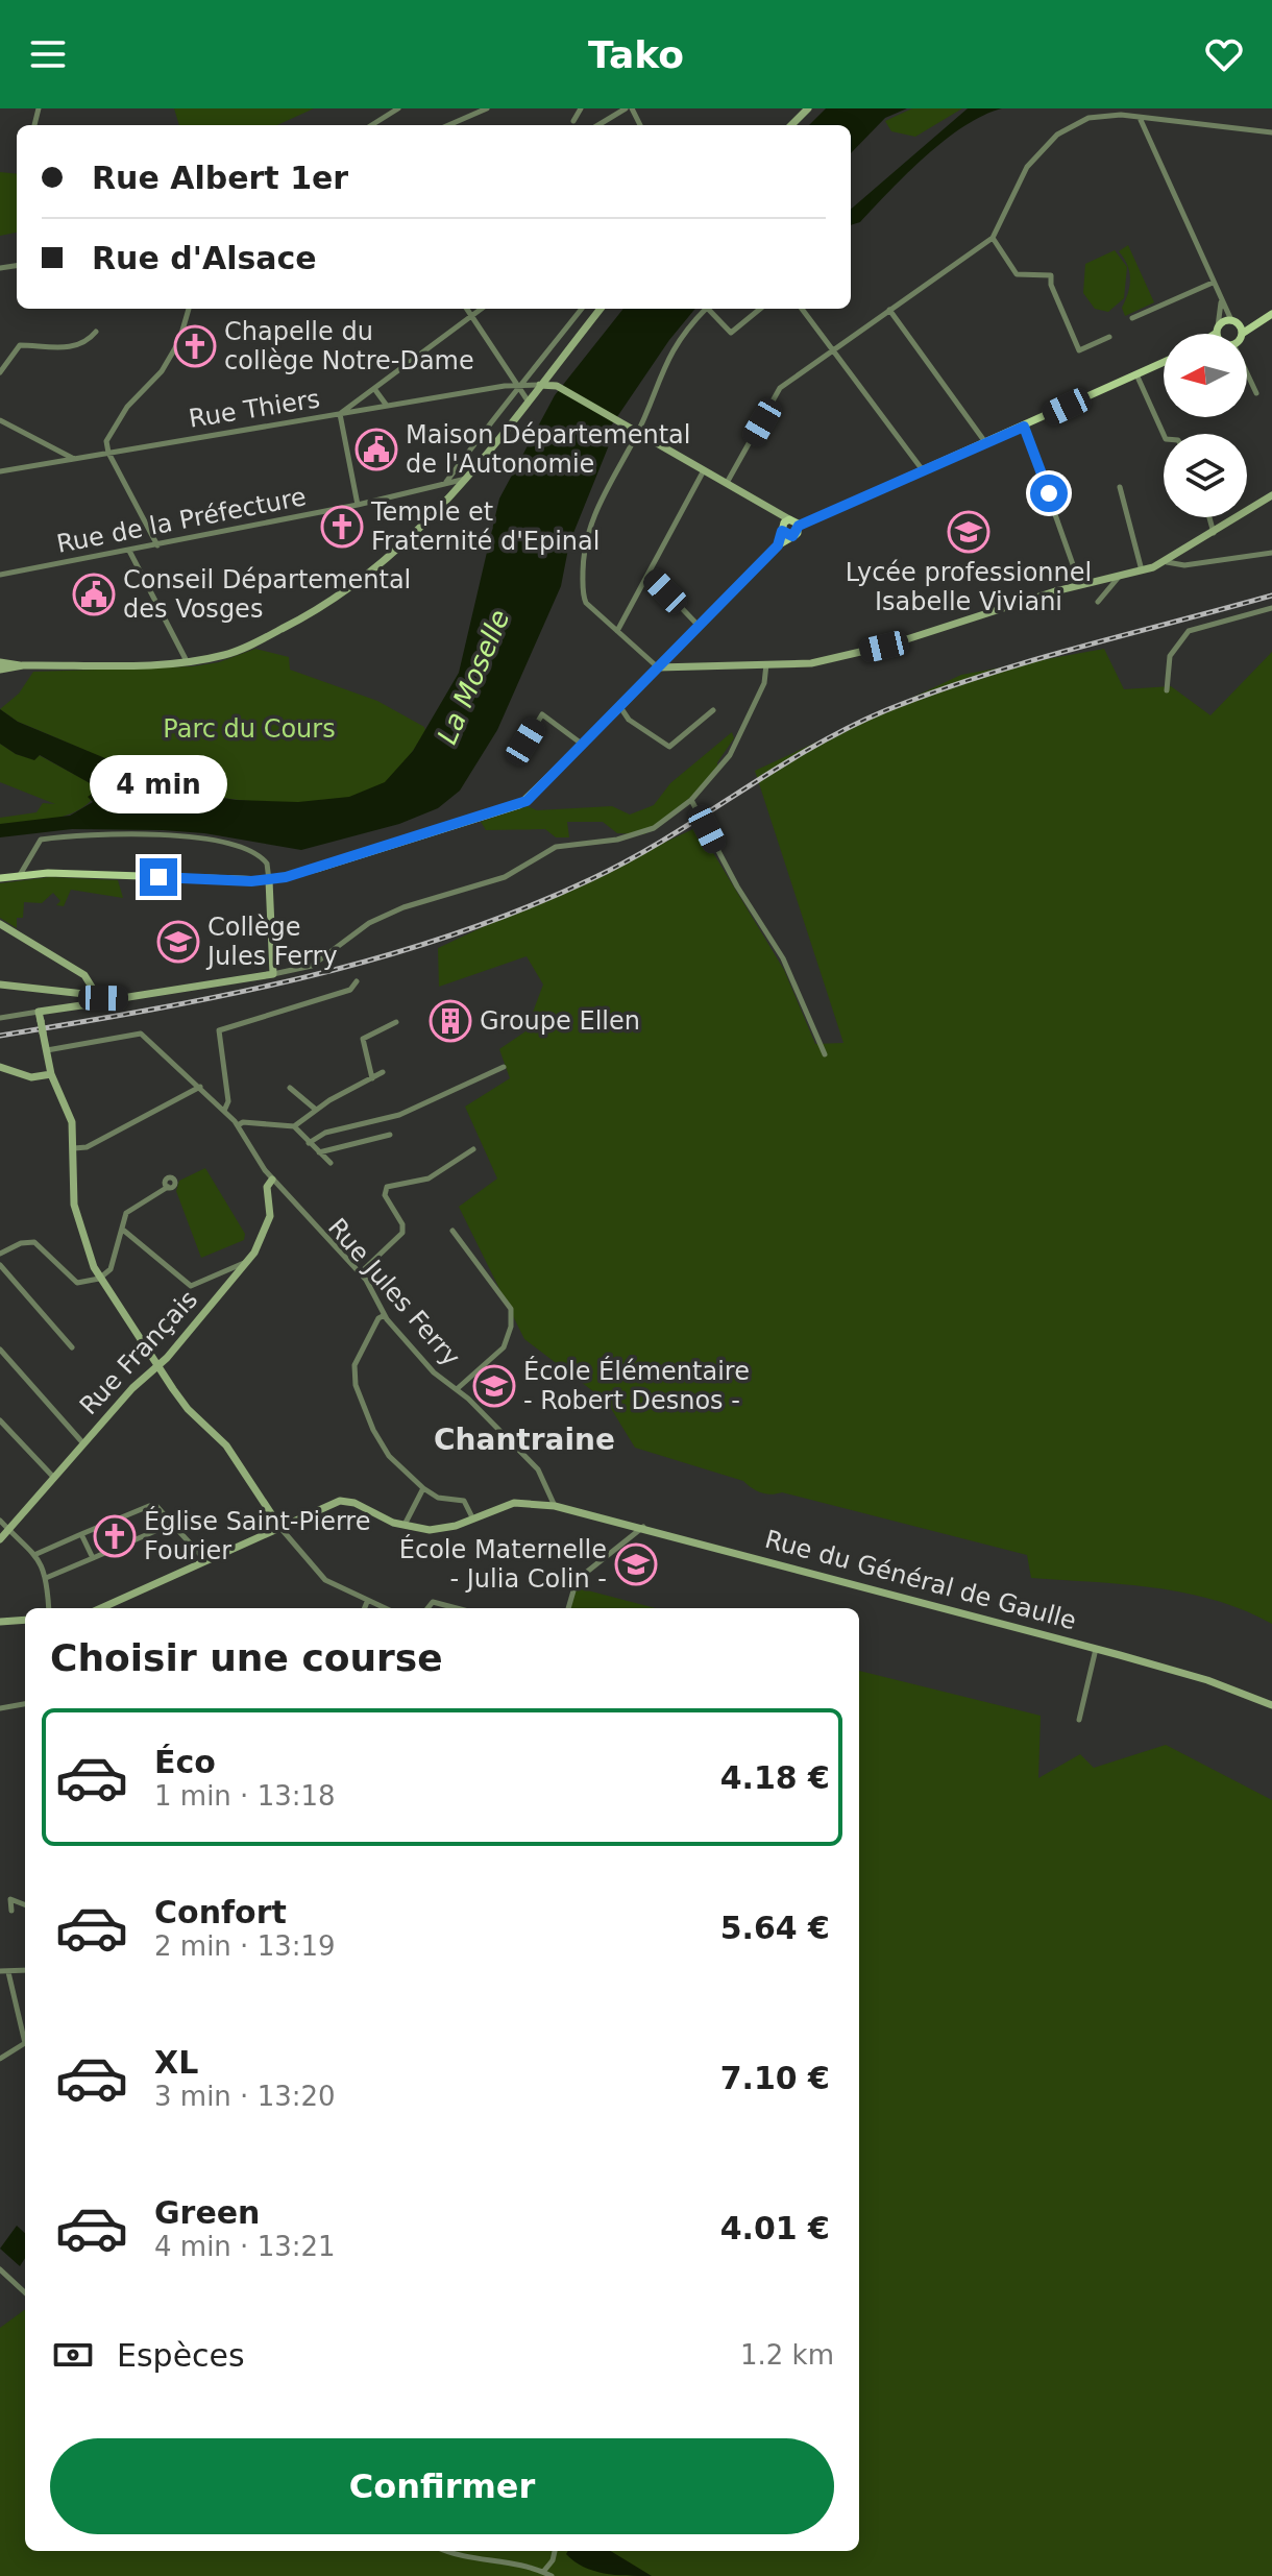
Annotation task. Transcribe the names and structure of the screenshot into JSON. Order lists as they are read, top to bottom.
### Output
{
  "streets": {
    "street": [
      "Rue Thiers",
      "Rue de la Préfecture",
      "Rue Jules Ferry",
      "Rue Français",
      "Rue du Général de Gaulle"
    ]
  },
  "crossings": [
    ["Rue Jules Ferry", "Rue Français"],
    ["Rue Jules Ferry", "Rue du Général de Gaulle"]
  ],
  "districts": ["Chantraine"],
  "water": ["La Moselle"],
  "parks": ["Parc du Cours"],
  "places": {
    "church": ["Chapelle du collège Notre-Dame", "Temple et Fraternité d'Epinal", "Église Saint-Pierre Fourier"],
    "public building": ["Maison Départemental de l'Autonomie", "Conseil Départemental des Vosges"],
    "school or university": [
      "Lycée professionnel Isabelle Viviani",
      "Collège Jules Ferry",
      "École Élémentaire - Robert Desnos -",
      "École Maternelle - Julia Colin -"
    ],
    "building": ["Groupe Ellen"]
  },
  "north": "left",
  "page": {
    "header": "Tako",
    "banner": ["Rue Albert 1er", "Rue d'Alsace"],
    "bubble": "4 min",
    "heading": "Choisir une course",
    "list": [
      {
        "name": "Éco",
        "note": "1 min · 13:18",
        "value": "4.18 €"
      },
      {
        "name": "Confort",
        "note": "2 min · 13:19",
        "value": "5.64 €"
      },
      {
        "name": "XL",
        "note": "3 min · 13:20",
        "value": "7.10 €"
      },
      {
        "name": "Green",
        "note": "4 min · 13:21",
        "value": "4.01 €"
      }
    ],
    "pay": ["Espèces", "1.2 km"],
    "buttons": "Confirmer"
  }
}
